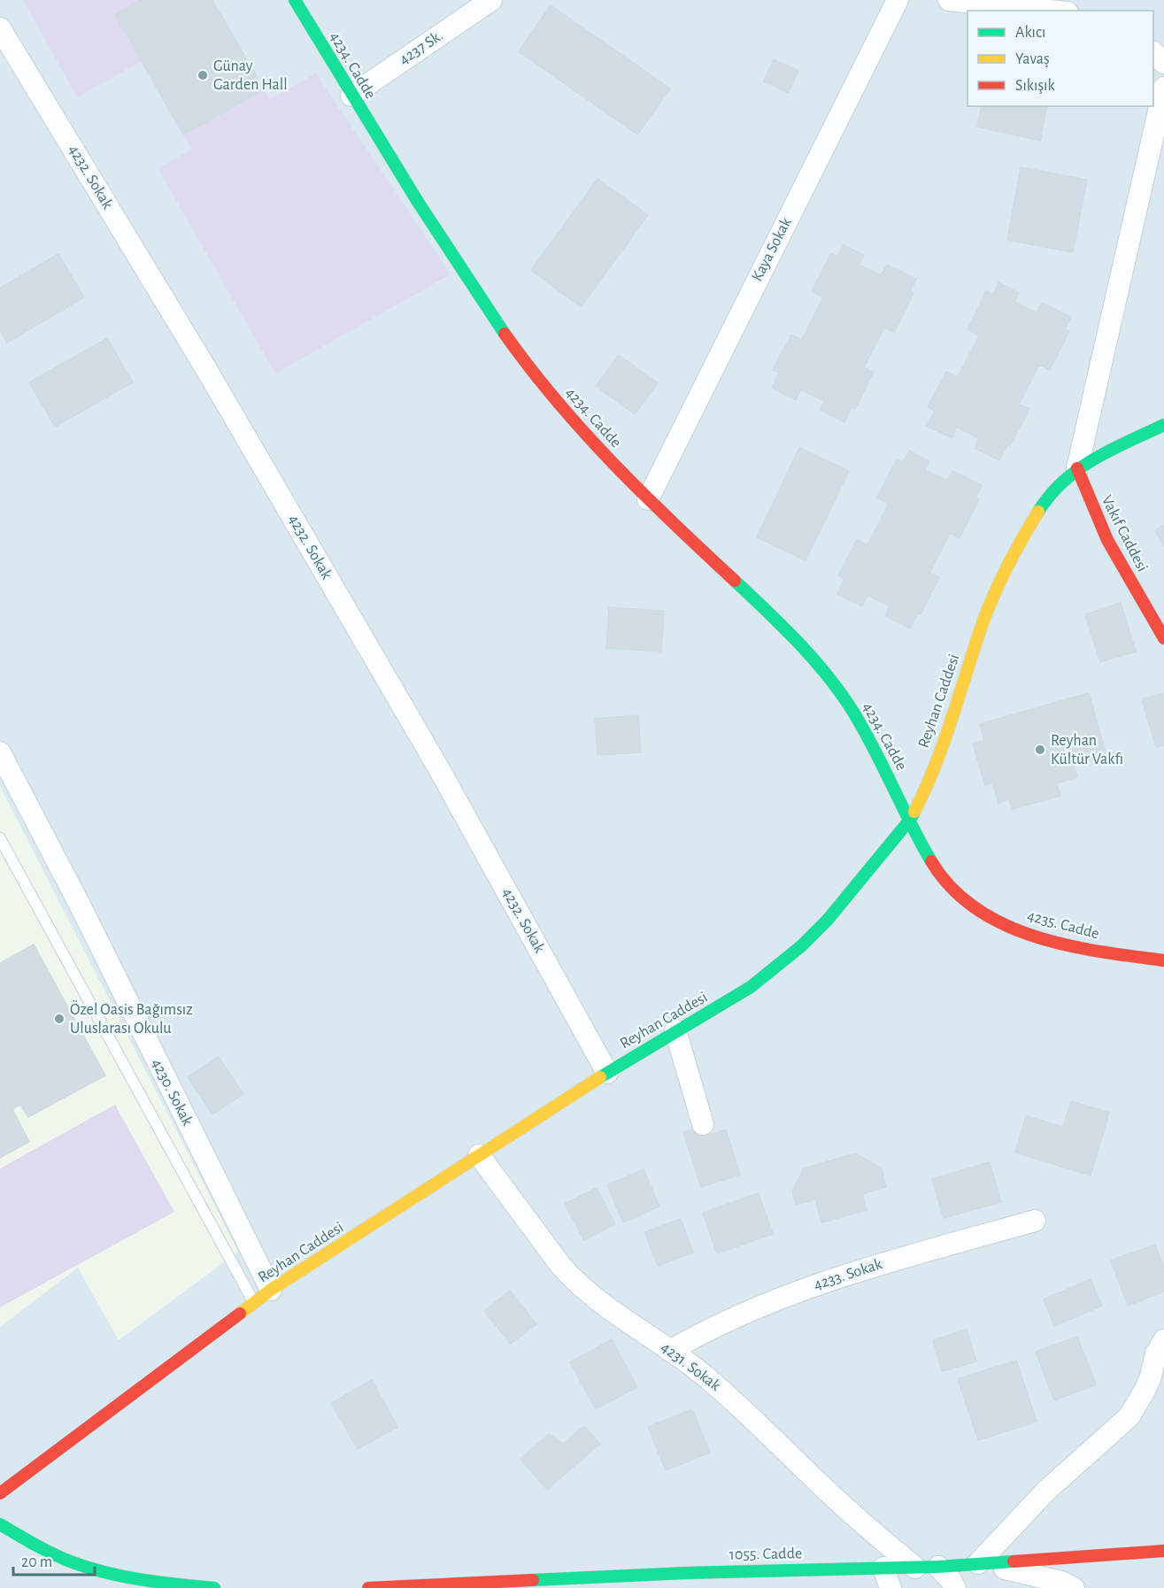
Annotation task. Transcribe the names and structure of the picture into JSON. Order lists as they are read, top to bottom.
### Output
{
  "streets": {
    "street": [
      "4237 Sk.",
      "4234. Cadde",
      "4232. Sokak",
      "Kaya Sokak",
      "Vakıf Caddesi",
      "Reyhan Caddesi",
      "4235. Cadde",
      "4230. Sokak",
      "4233. Sokak",
      "4231. Sokak",
      "1055. Cadde"
    ]
  },
  "crossings": [
    ["4237 Sk.", "4234. Cadde"],
    ["4234. Cadde", "Kaya Sokak"],
    ["4234. Cadde", "Reyhan Caddesi"],
    ["4234. Cadde", "4235. Cadde"],
    ["4232. Sokak", "Reyhan Caddesi"],
    ["Vakıf Caddesi", "Reyhan Caddesi"],
    ["Reyhan Caddesi", "4235. Cadde"],
    ["Reyhan Caddesi", "4230. Sokak"],
    ["Reyhan Caddesi", "4231. Sokak"],
    ["4233. Sokak", "4231. Sokak"],
    ["4231. Sokak", "1055. Cadde"]
  ],
  "places": ["Günay Garden Hall", "Reyhan Kültür Vakfı", "Özel Oasis Bağımsız Uluslarası Okulu"],
  "legend": ["Akıcı", "Yavaş", "Sıkışık"],
  "scale_bar": "20 m"
}
